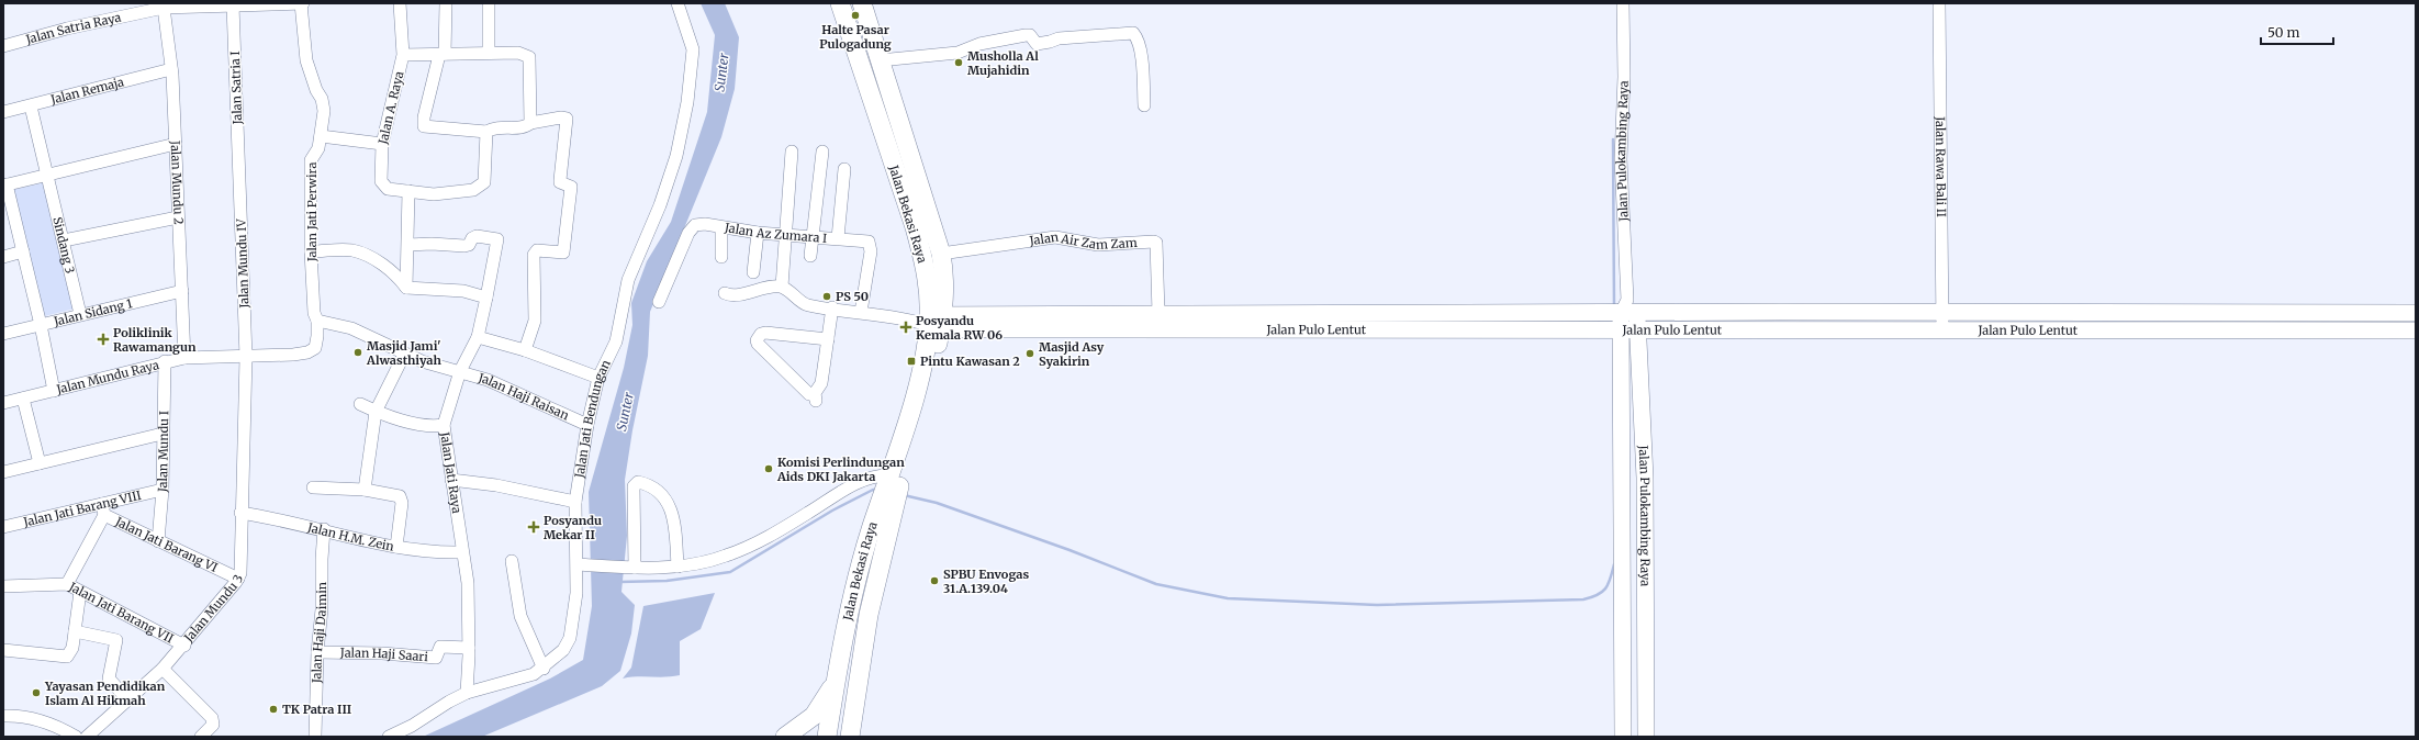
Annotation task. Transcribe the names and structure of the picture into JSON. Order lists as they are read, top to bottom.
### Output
{
  "streets": {
    "main road": ["Jalan Bekasi Raya"],
    "street": [
      "Jalan Satria Raya",
      "Jalan Satria I",
      "Jalan Remaja",
      "Jalan A. Raya",
      "Jalan Pulokambing Raya",
      "Jalan Rawa Bali II",
      "Jalan Mundu 2",
      "Jalan Jati Perwira",
      "Jalan Az Zumara I",
      "Jalan Air Zam Zam",
      "Sindang 3",
      "Jalan Mundu IV",
      "Jalan Sidang 1",
      "Jalan Pulo Lentut",
      "Jalan Mundu Raya",
      "Jalan Haji Raisan",
      "Jalan Jati Bendungan",
      "Jalan Mundu I",
      "Jalan Jati Raya",
      "Jalan Jati Barang VIII",
      "Jalan H.M. Zein",
      "Jalan Jati Barang VI",
      "Jalan Mundu 3",
      "Jalan Jati Barang VII",
      "Jalan Haji Daimin",
      "Jalan Haji Saari"
    ]
  },
  "crossings": [
    ["Jalan Satria Raya", "Jalan Satria I"],
    ["Jalan Satria Raya", "Jalan Mundu 2"],
    ["Jalan Satria Raya", "Jalan Jati Perwira"],
    ["Jalan Satria I", "Jalan Mundu IV"],
    ["Jalan Remaja", "Jalan Mundu 2"],
    ["Jalan Remaja", "Sindang 3"],
    ["Jalan Pulokambing Raya", "Jalan Pulo Lentut"],
    ["Jalan Rawa Bali II", "Jalan Pulo Lentut"],
    ["Jalan Mundu 2", "Jalan Sidang 1"],
    ["Jalan Mundu 2", "Jalan Mundu Raya"],
    ["Jalan Jati Perwira", "Jalan Mundu Raya"],
    ["Jalan Jati Perwira", "Jalan Haji Raisan"],
    ["Jalan Bekasi Raya", "Jalan Air Zam Zam"],
    ["Jalan Bekasi Raya", "Jalan Pulo Lentut"],
    ["Jalan Air Zam Zam", "Jalan Pulo Lentut"],
    ["Sindang 3", "Jalan Sidang 1"],
    ["Jalan Mundu IV", "Jalan Mundu Raya"],
    ["Jalan Mundu IV", "Jalan Mundu 3"],
    ["Jalan Mundu Raya", "Jalan Haji Raisan"],
    ["Jalan Mundu Raya", "Jalan Mundu I"],
    ["Jalan Mundu Raya", "Jalan Mundu 3"],
    ["Jalan Haji Raisan", "Jalan Jati Bendungan"],
    ["Jalan Haji Raisan", "Jalan Jati Raya"],
    ["Jalan Jati Bendungan", "Jalan Jati Raya"],
    ["Jalan Mundu I", "Jalan Jati Barang VIII"],
    ["Jalan Mundu I", "Jalan Jati Barang VI"],
    ["Jalan Jati Raya", "Jalan H.M. Zein"],
    ["Jalan Jati Raya", "Jalan Haji Saari"],
    ["Jalan Jati Barang VIII", "Jalan Jati Barang VI"],
    ["Jalan H.M. Zein", "Jalan Mundu 3"],
    ["Jalan H.M. Zein", "Jalan Haji Daimin"],
    ["Jalan Jati Barang VI", "Jalan Mundu 3"],
    ["Jalan Mundu 3", "Jalan Jati Barang VII"],
    ["Jalan Haji Daimin", "Jalan Haji Saari"]
  ],
  "water": ["Sunter"],
  "places": {
    "other": [
      "Halte Pasar Pulogadung",
      "Musholla Al Mujahidin",
      "PS 50",
      "Masjid Jami' Alwasthiyah",
      "Masjid Asy Syakirin",
      "Komisi Perlindungan Aids DKI Jakarta",
      "SPBU Envogas 31.A.139.04",
      "Yayasan Pendidikan Islam Al Hikmah",
      "TK Patra III"
    ],
    "health": ["Posyandu Kemala RW 06", "Poliklinik Rawamangun", "Posyandu Mekar II"],
    "transit": ["Pintu Kawasan 2"]
  },
  "scale_bar": "50 m"
}
